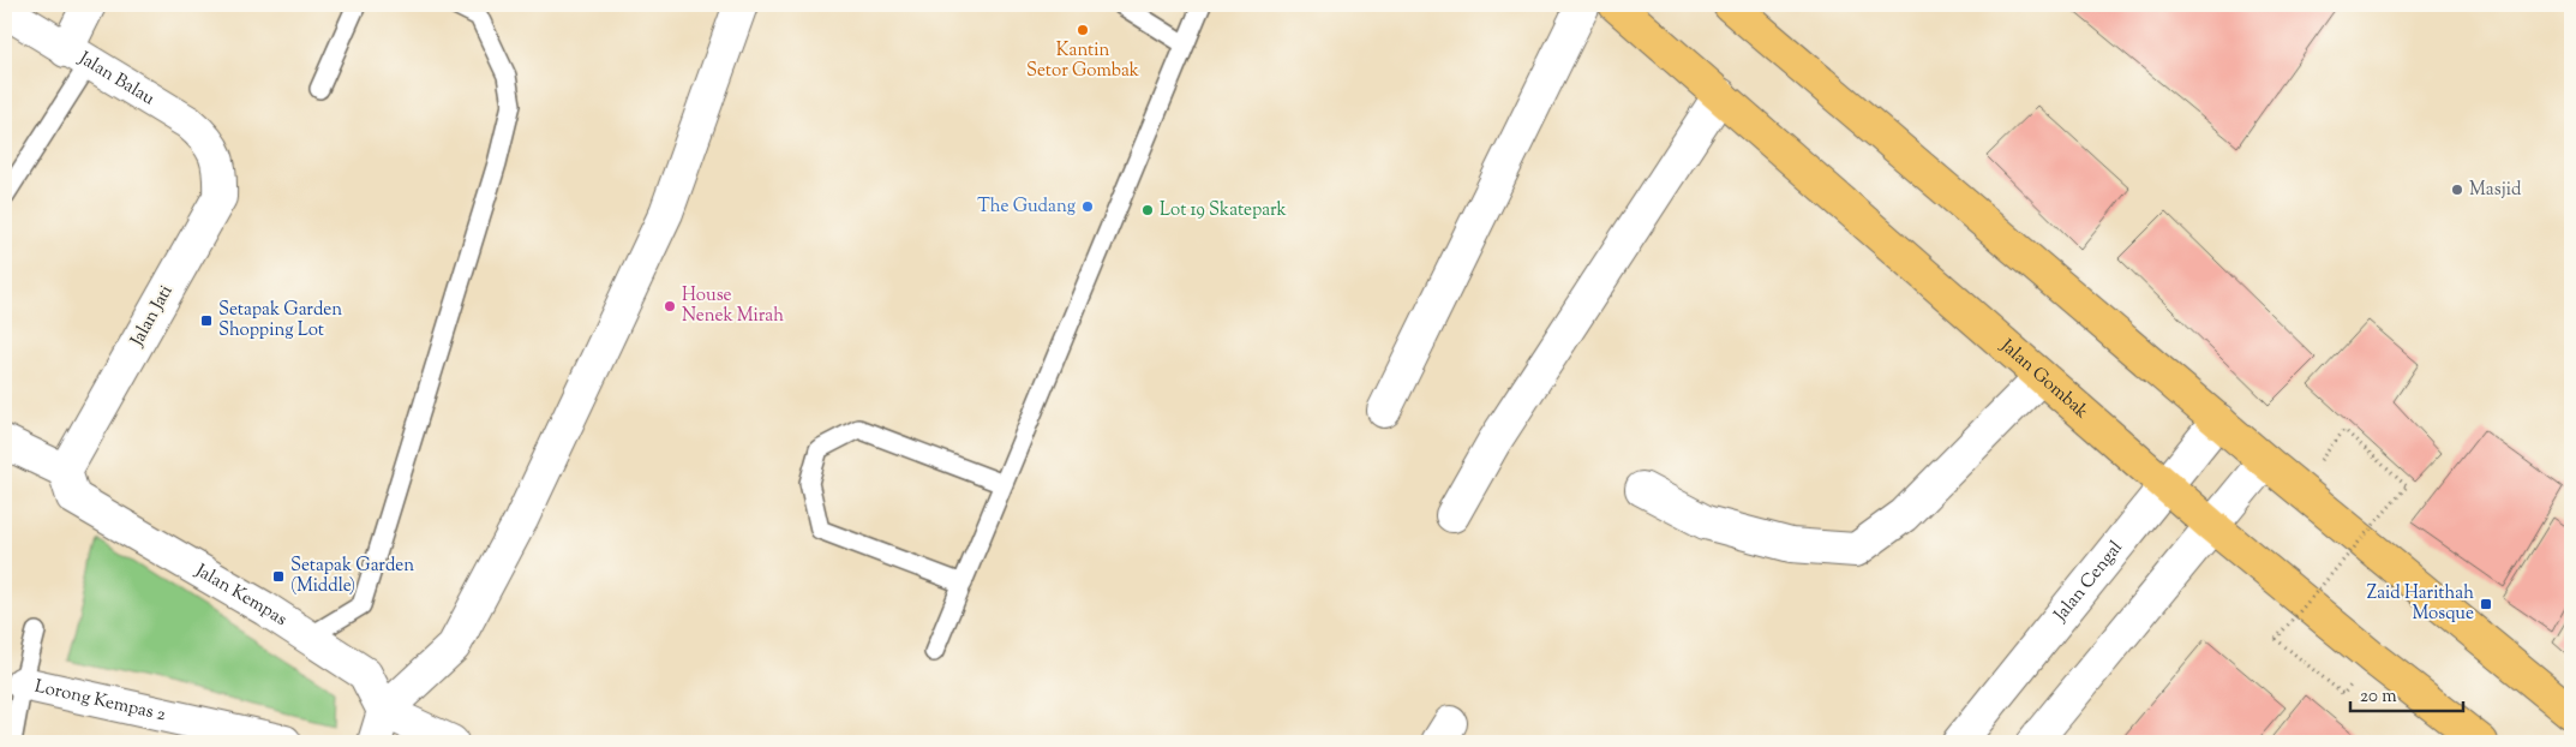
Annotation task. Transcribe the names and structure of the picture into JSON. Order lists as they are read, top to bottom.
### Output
{
  "streets": {
    "main road": ["Jalan Gombak"],
    "street": [
      "Jalan Balau",
      "Jalan Jati",
      "Jalan Cengal",
      "Jalan Kempas",
      "Lorong Kempas 2"
    ]
  },
  "crossings": [
    ["Jalan Balau", "Jalan Jati"],
    ["Jalan Jati", "Jalan Kempas"],
    ["Jalan Gombak", "Jalan Cengal"]
  ],
  "places": {
    "other": [
      "Kantin Setor Gombak",
      "Masjid",
      "The Gudang",
      "Lot 19 Skatepark",
      "House Nenek Mirah"
    ],
    "transit": ["Setapak Garden Shopping Lot", "Setapak Garden (Middle)", "Zaid Harithah Mosque"]
  },
  "scale_bar": "20 m"
}
